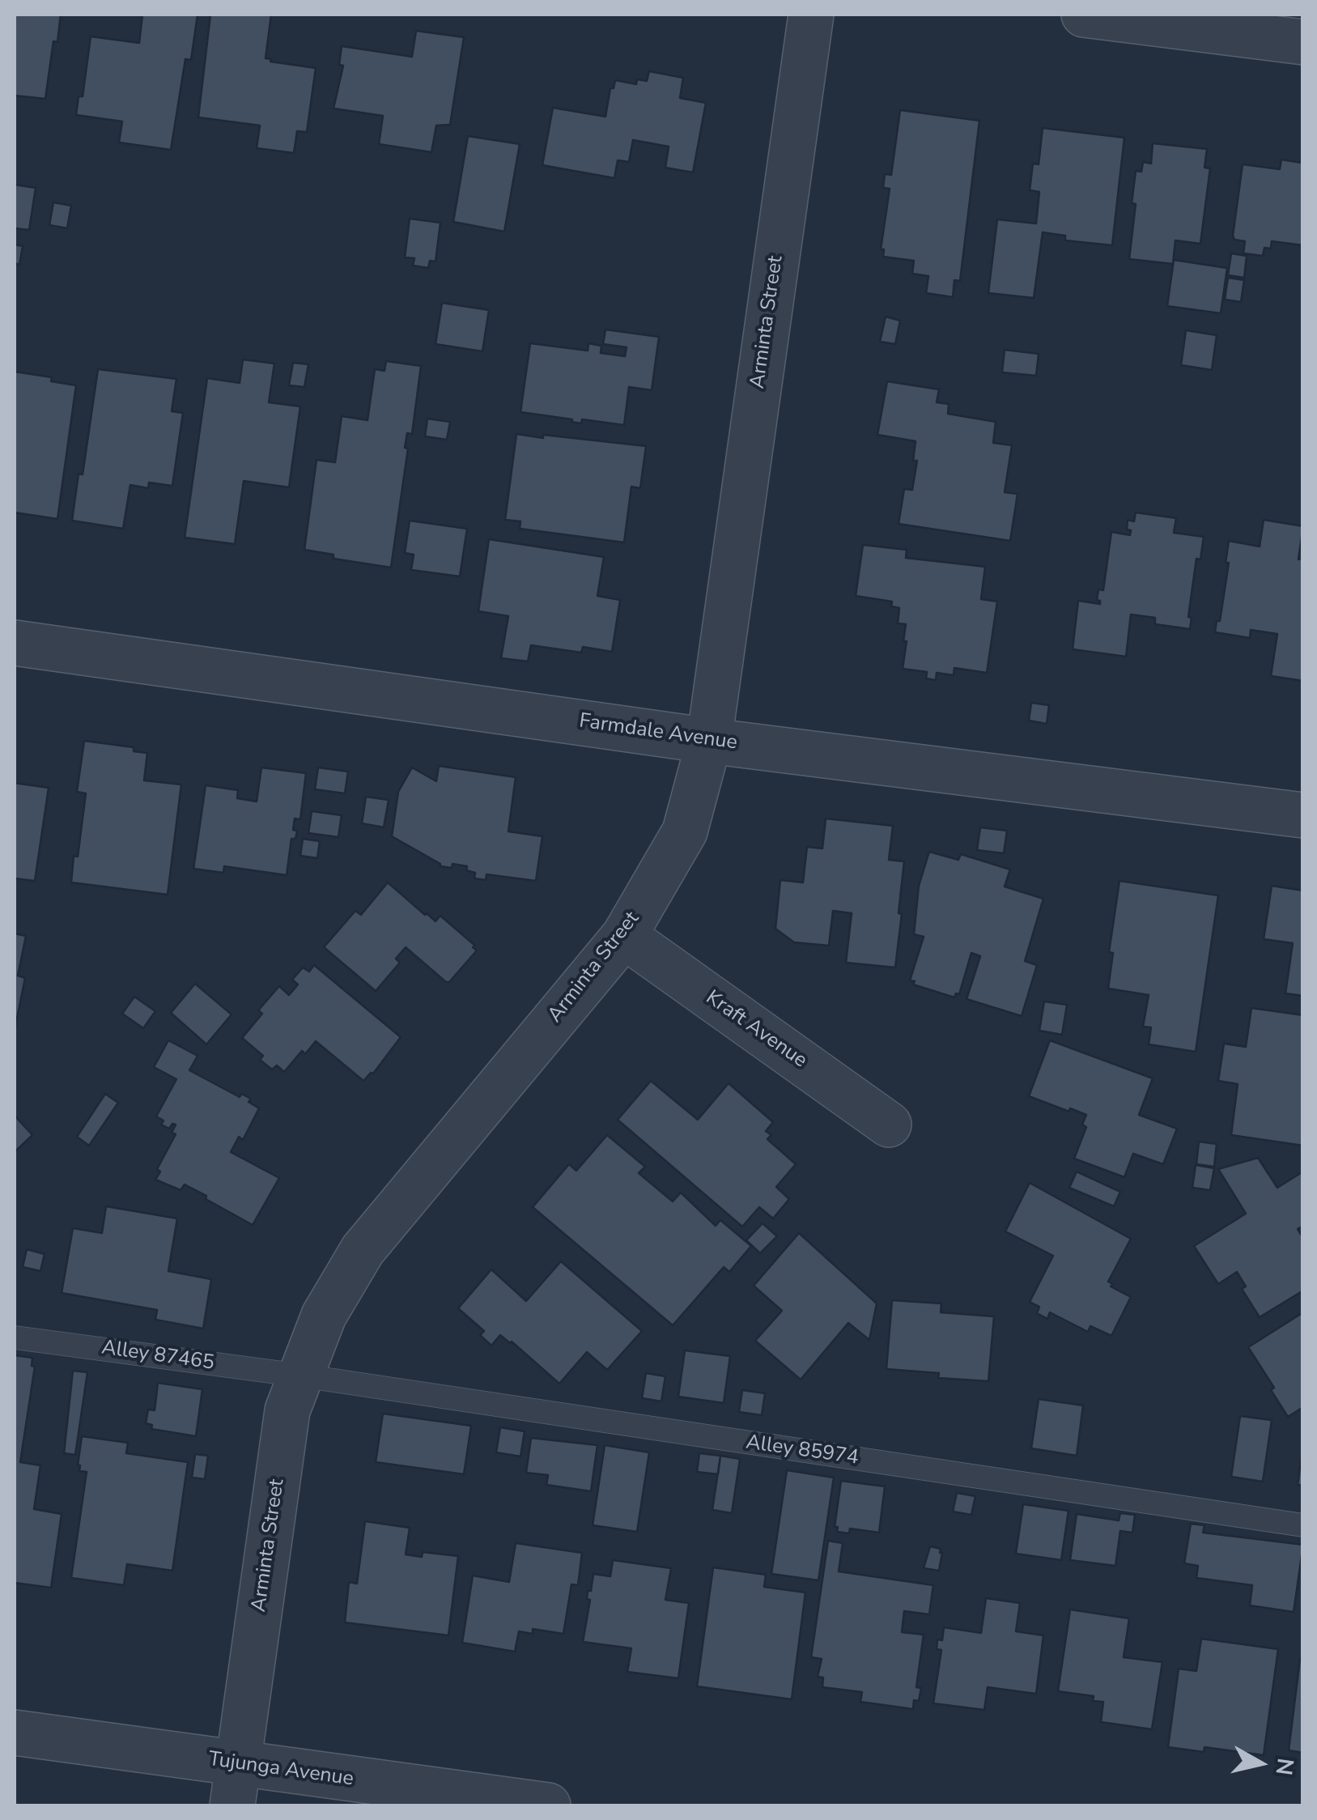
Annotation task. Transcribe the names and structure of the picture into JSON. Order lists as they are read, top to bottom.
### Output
{
  "streets": {
    "street": [
      "Arminta Street",
      "Farmdale Avenue",
      "Kraft Avenue",
      "Tujunga Avenue"
    ],
    "lane": ["Alley 87465", "Alley 85974"]
  },
  "crossings": [
    ["Arminta Street", "Farmdale Avenue"],
    ["Arminta Street", "Kraft Avenue"],
    ["Arminta Street", "Alley 87465"],
    ["Arminta Street", "Alley 85974"],
    ["Arminta Street", "Tujunga Avenue"],
    ["Alley 87465", "Alley 85974"]
  ],
  "north": "right"
}
